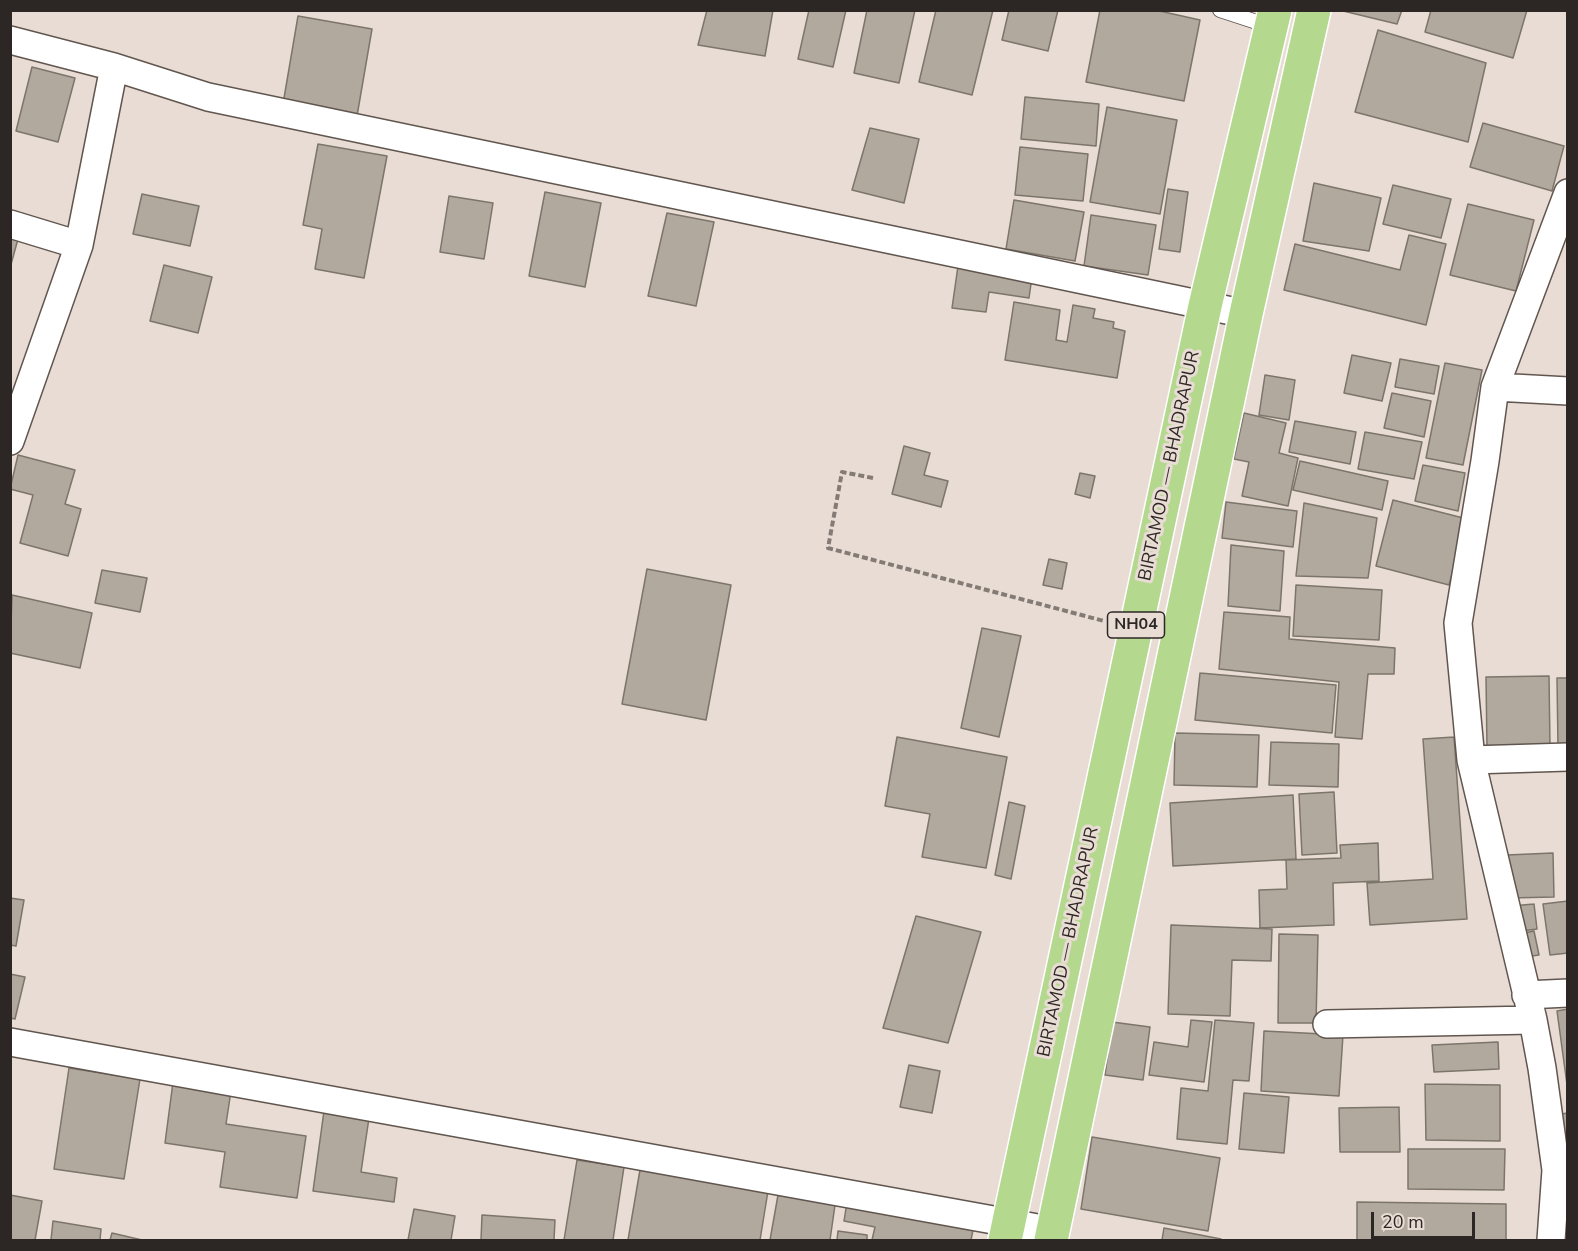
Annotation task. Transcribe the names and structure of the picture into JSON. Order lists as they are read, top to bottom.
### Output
{
  "streets": {
    "main road": ["BIRTAMOD — BHADRAPUR", "NH04"]
  },
  "scale_bar": "20 m"
}
